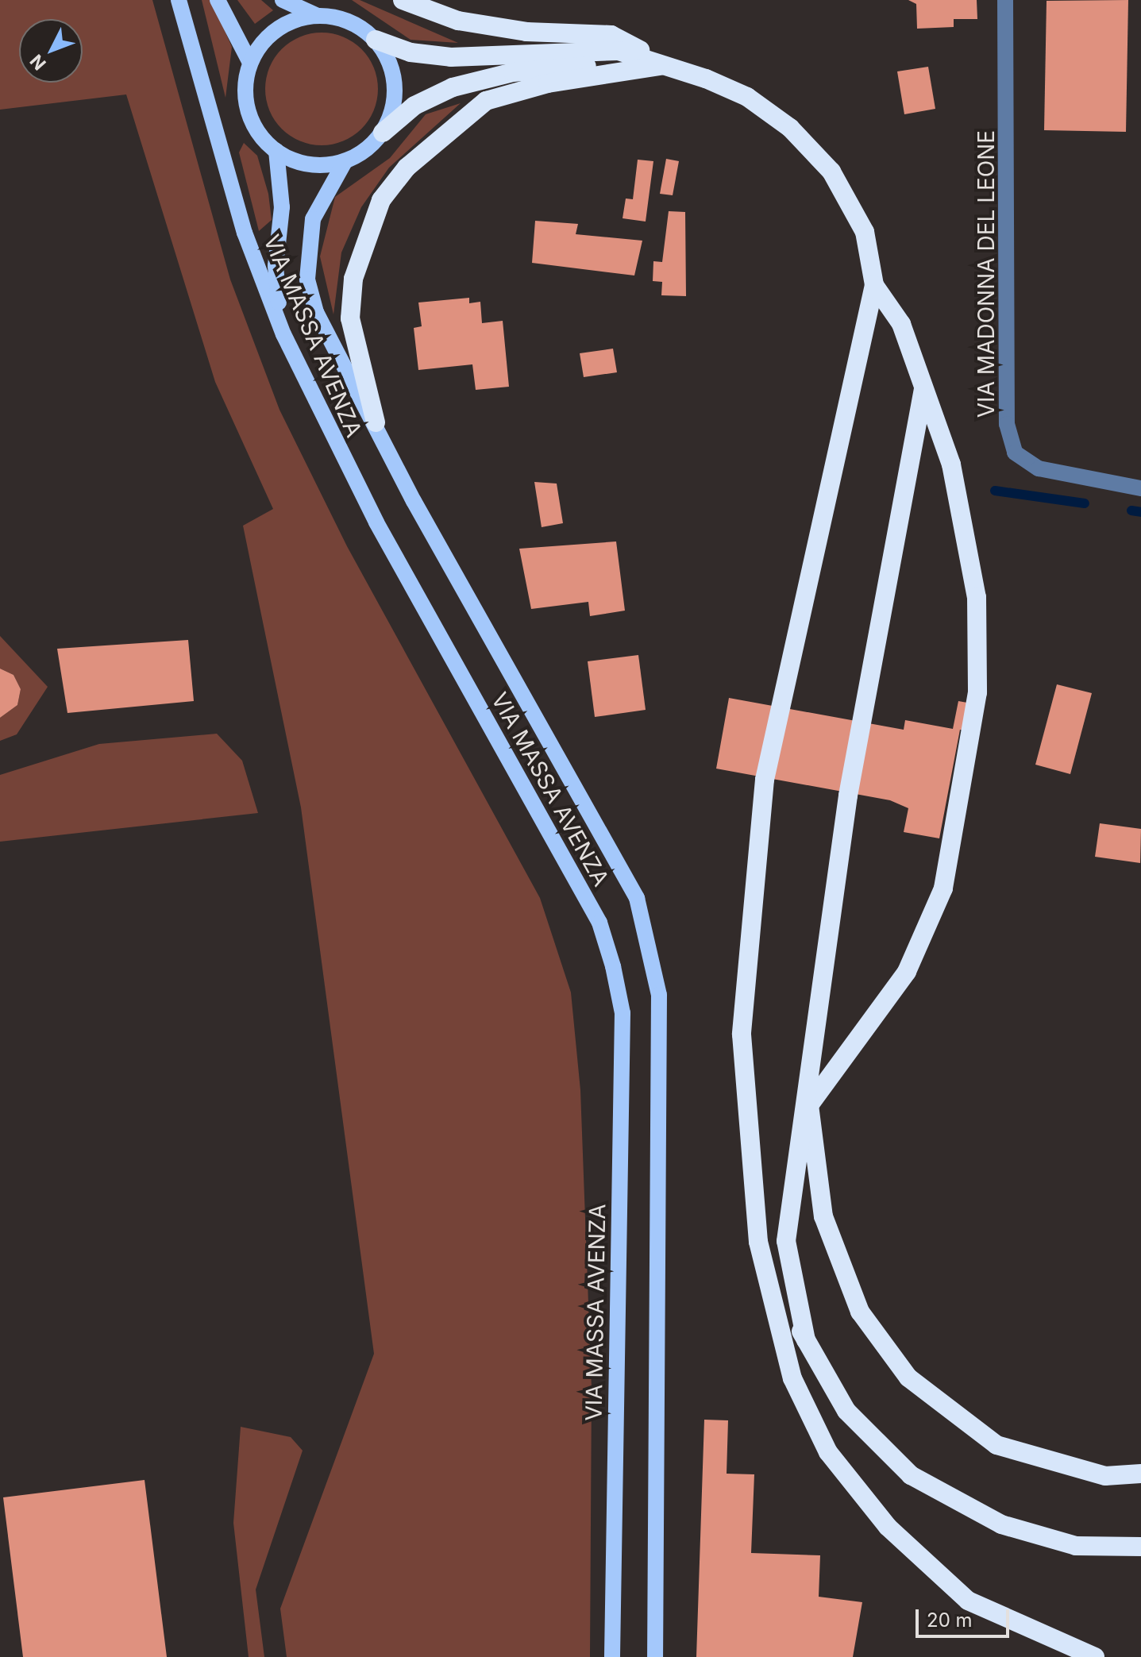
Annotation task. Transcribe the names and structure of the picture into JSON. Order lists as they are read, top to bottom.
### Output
{
  "streets": {
    "main road": ["VIA MASSA AVENZA"],
    "street": ["VIA MADONNA DEL LEONE"]
  },
  "scale_bar": "20 m",
  "north": "bottom left"
}
